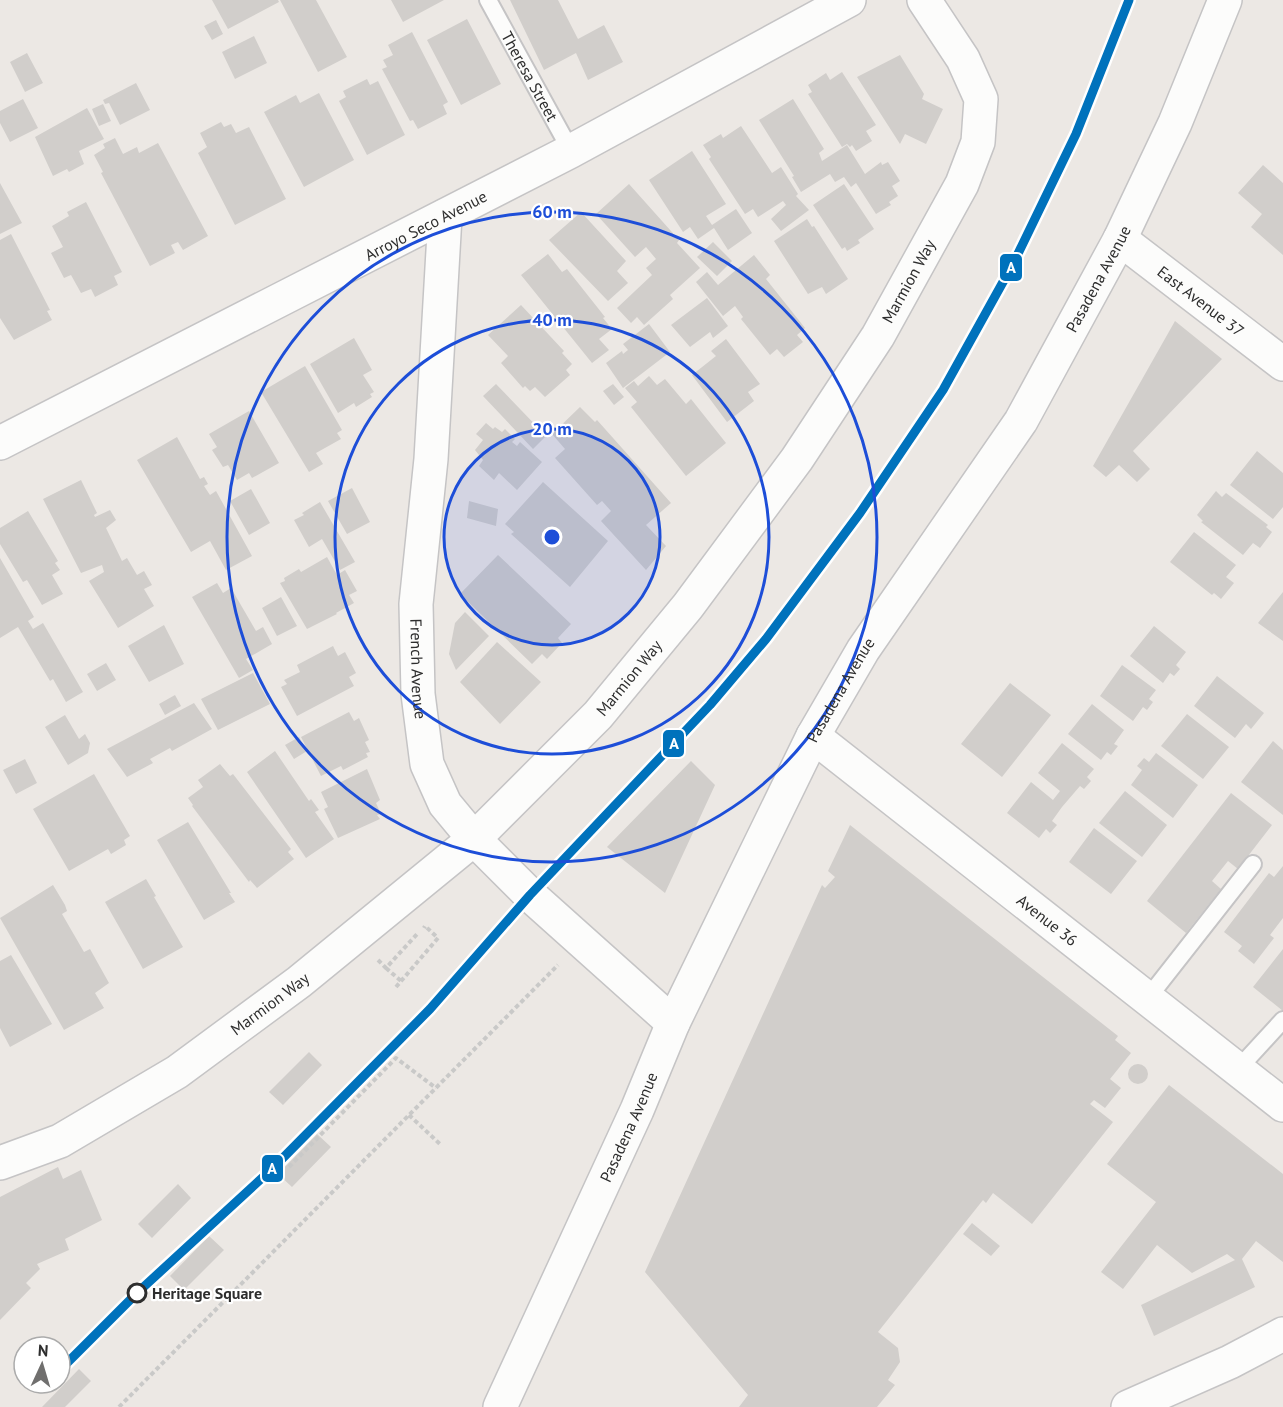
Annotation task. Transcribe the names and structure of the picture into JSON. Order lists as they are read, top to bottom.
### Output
{
  "streets": {
    "street": [
      "Arroyo Seco Avenue",
      "Pasadena Avenue",
      "Marmion Way",
      "East Avenue 37",
      "French Avenue",
      "Avenue 36"
    ],
    "lane": ["Theresa Street"]
  },
  "crossings": [
    ["Theresa Street", "Arroyo Seco Avenue"],
    ["Arroyo Seco Avenue", "French Avenue"],
    ["Pasadena Avenue", "East Avenue 37"],
    ["Pasadena Avenue", "French Avenue"],
    ["Pasadena Avenue", "Avenue 36"],
    ["Marmion Way", "French Avenue"]
  ],
  "places": ["Heritage Square"],
  "lines": ["transit line A"],
  "north": "top",
  "rings": ["60 m", "40 m", "20 m"]
}
